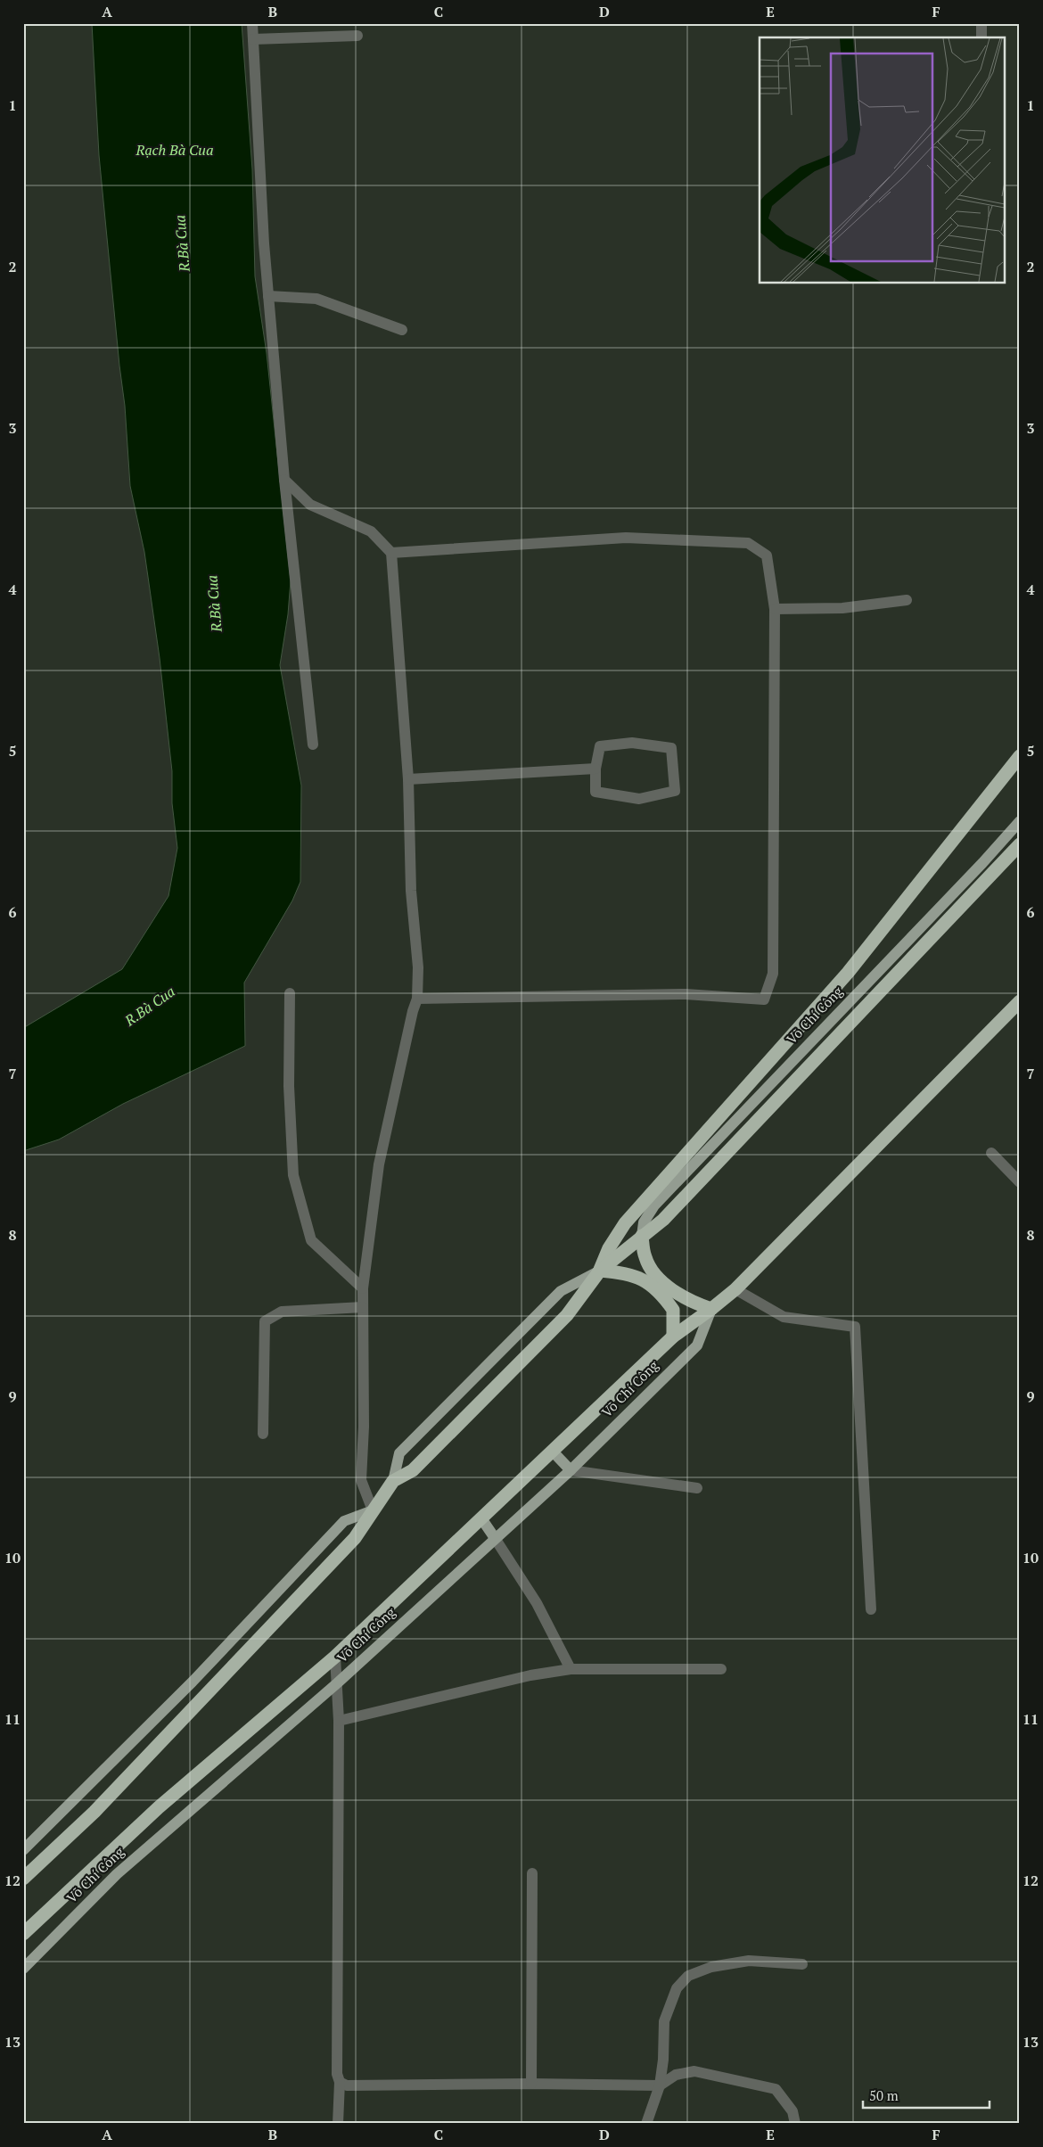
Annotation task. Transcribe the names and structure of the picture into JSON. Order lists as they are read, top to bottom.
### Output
{
  "streets": {
    "highway": ["Võ Chí Công"]
  },
  "water": ["Rạch Bà Cua", "R.Bà Cua"],
  "scale_bar": "50 m",
  "grid": {
    "columns": [
      "A",
      "B",
      "C",
      "D",
      "E",
      "F"
    ],
    "rows": [
      "1",
      "2",
      "3",
      "4",
      "5",
      "6",
      "7",
      "8",
      "9",
      "10",
      "11",
      "12",
      "13"
    ]
  }
}
